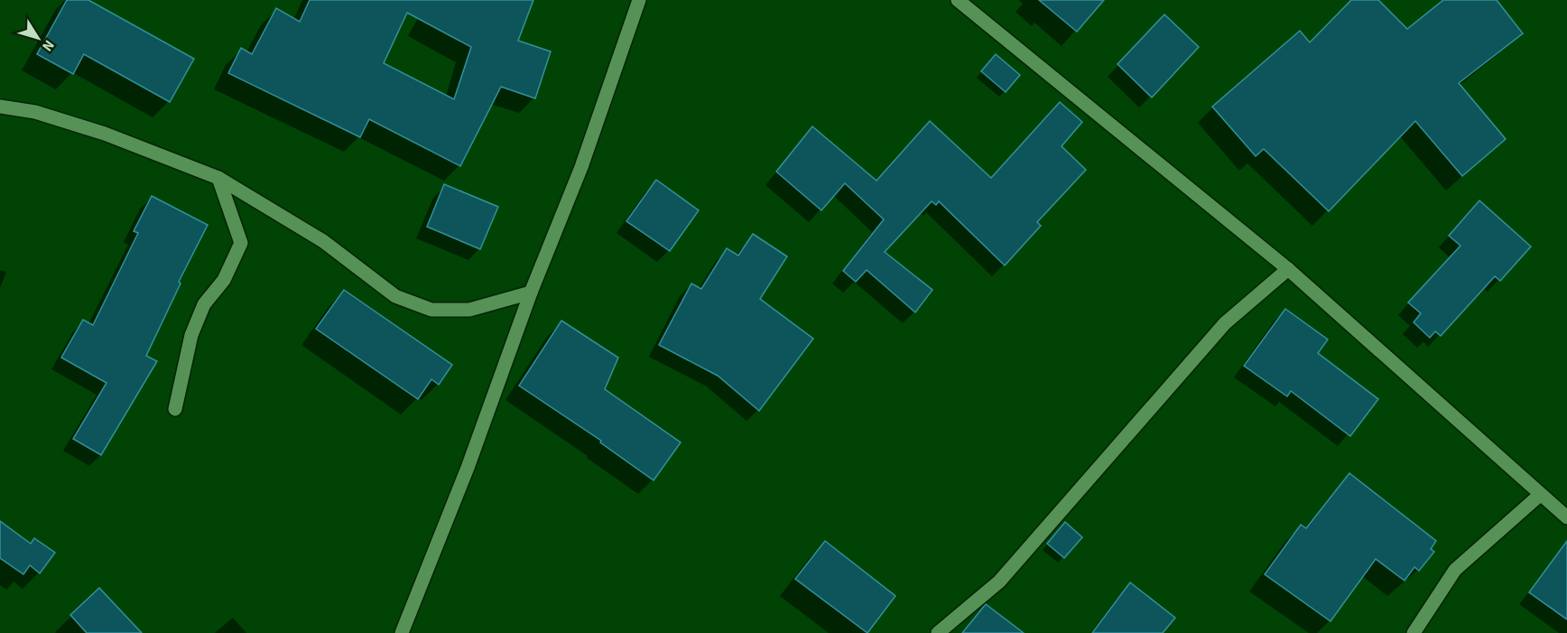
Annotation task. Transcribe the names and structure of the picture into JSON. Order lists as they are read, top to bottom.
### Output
{
  "north": "bottom right"
}
